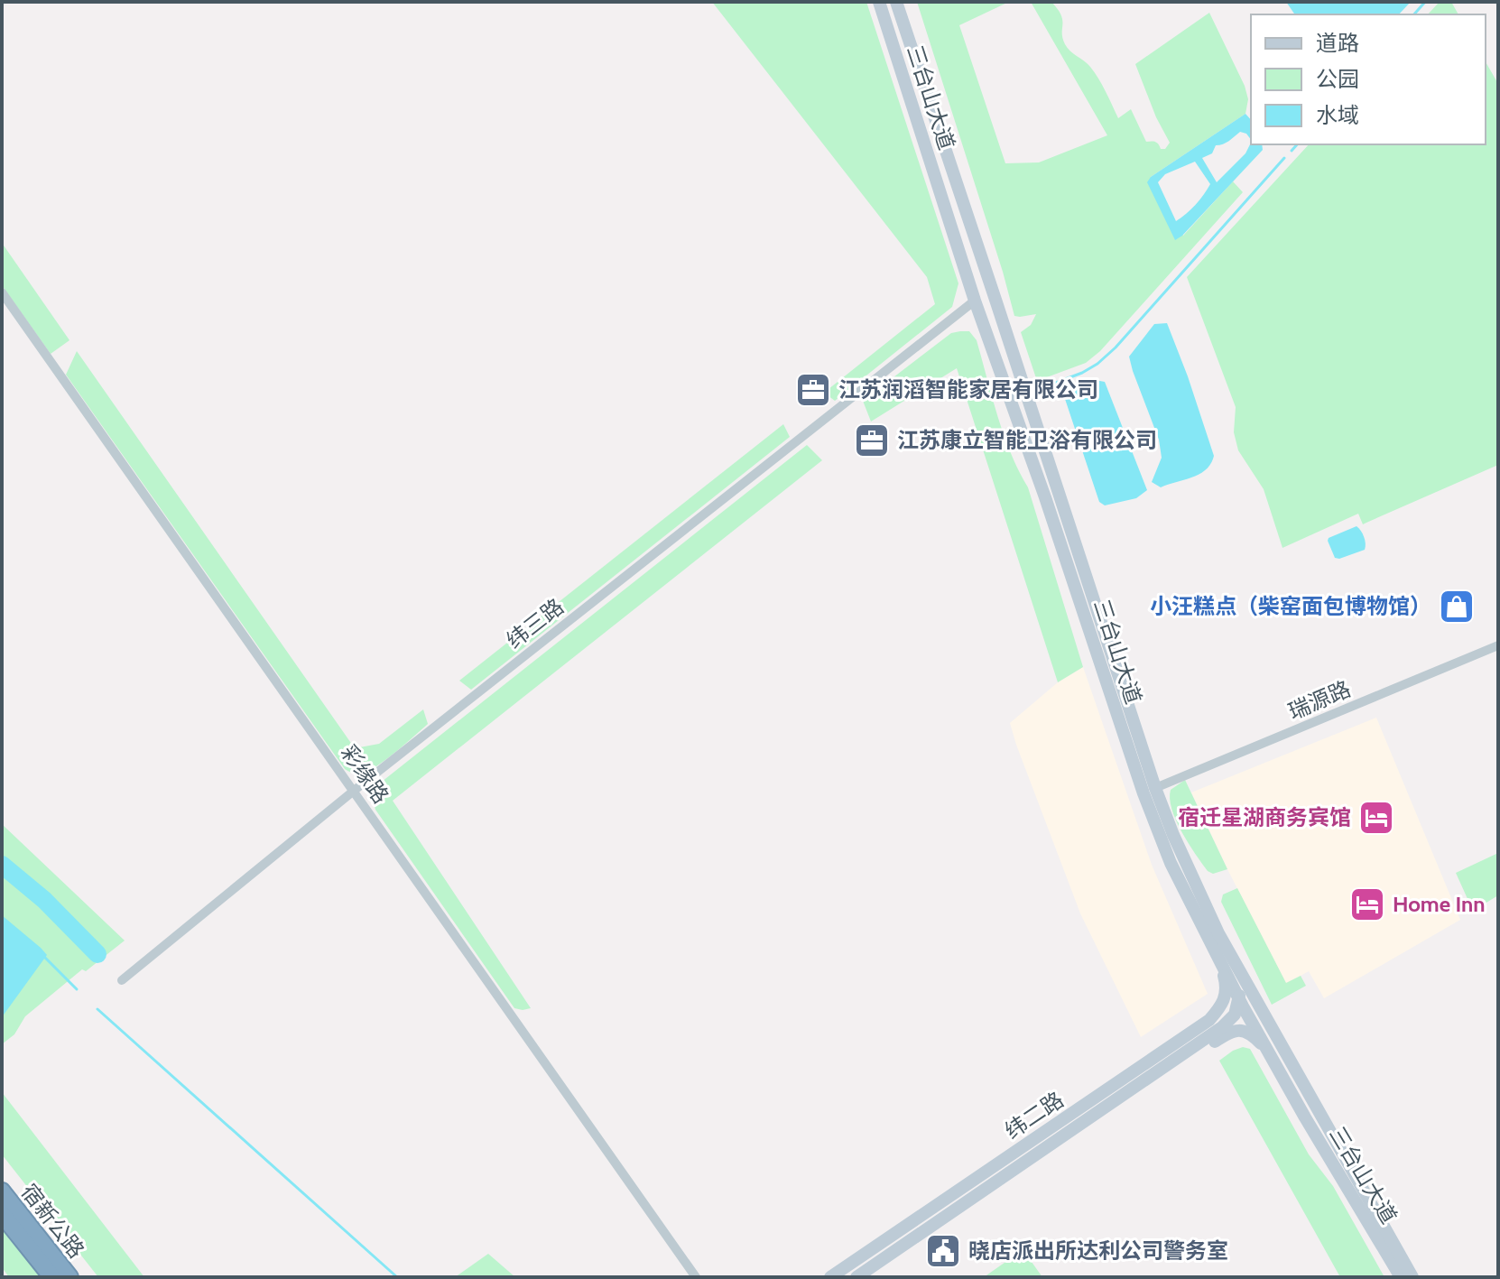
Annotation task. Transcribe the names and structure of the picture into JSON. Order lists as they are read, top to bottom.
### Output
{
  "streets": {
    "highway": ["宿新公路"],
    "main road": ["三台山大道", "纬二路"],
    "street": ["纬三路", "瑞源路", "彩缘路"]
  },
  "crossings": [
    ["三台山大道", "纬三路"],
    ["三台山大道", "瑞源路"],
    ["三台山大道", "纬二路"],
    ["纬三路", "彩缘路"]
  ],
  "places": {
    "office": ["江苏润滔智能家居有限公司", "江苏康立智能卫浴有限公司"],
    "shop": ["小汪糕点（柴窑面包博物馆）"],
    "hotel": ["宿迁星湖商务宾馆", "Home Inn"],
    "public building": ["晓店派出所达利公司警务室"]
  },
  "legend": ["道路", "公园", "水域"]
}
